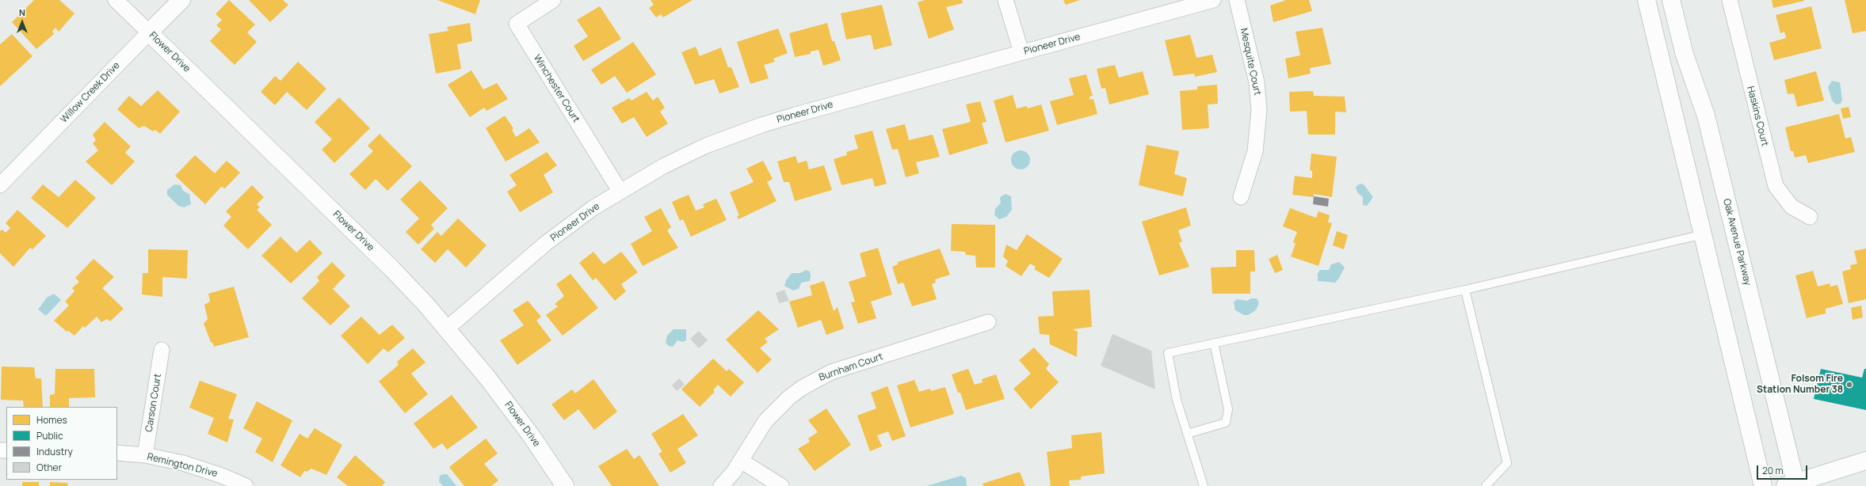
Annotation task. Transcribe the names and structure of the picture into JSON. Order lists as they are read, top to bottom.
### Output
{
  "streets": {
    "street": [
      "Pioneer Drive",
      "Flower Drive",
      "Mesquite Court",
      "Winchester Court",
      "Willow Creek Drive",
      "Haskins Court",
      "Oak Avenue Parkway",
      "Burnham Court",
      "Carson Court",
      "Remington Drive"
    ]
  },
  "crossings": [
    ["Pioneer Drive", "Flower Drive"],
    ["Pioneer Drive", "Winchester Court"],
    ["Flower Drive", "Willow Creek Drive"],
    ["Carson Court", "Remington Drive"]
  ],
  "places": ["Folsom Fire Station Number 38"],
  "legend": [
    "Homes",
    "Public",
    "Industry",
    "Other"
  ],
  "scale_bar": "20 m",
  "north": "top"
}
